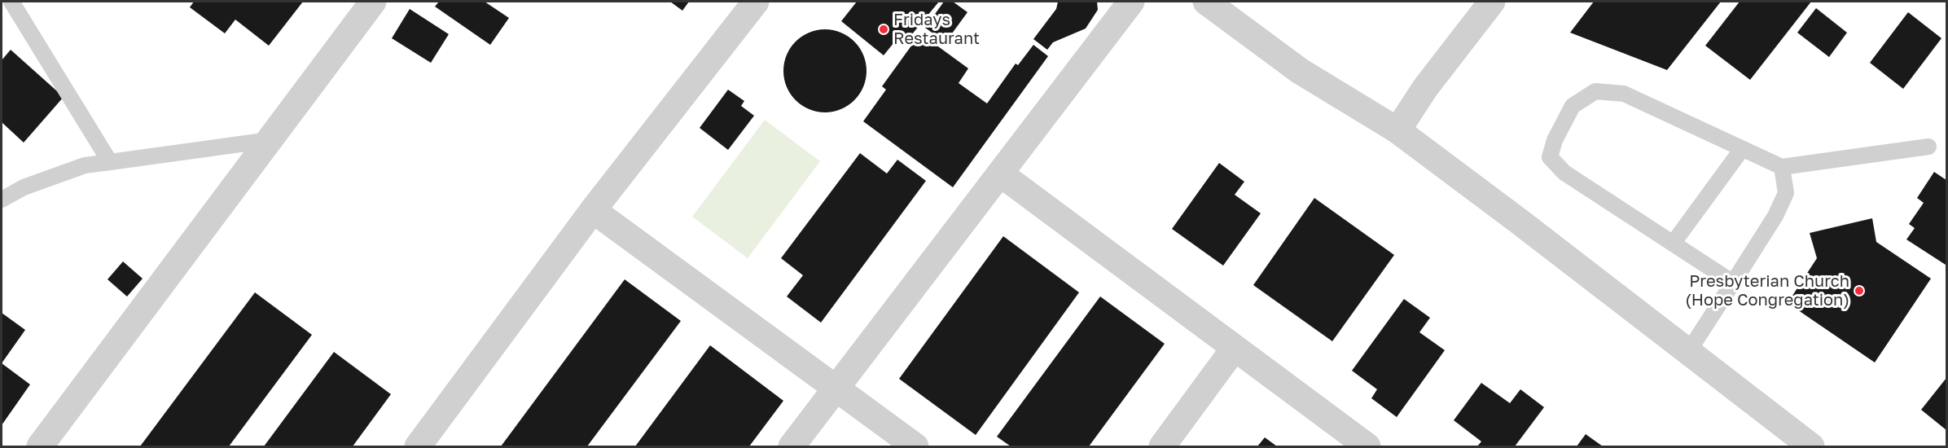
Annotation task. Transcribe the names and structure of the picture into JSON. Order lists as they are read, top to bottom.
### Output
{
  "places": ["Fridays Restaurant", "Presbyterian Church (Hope Congregation)"]
}
